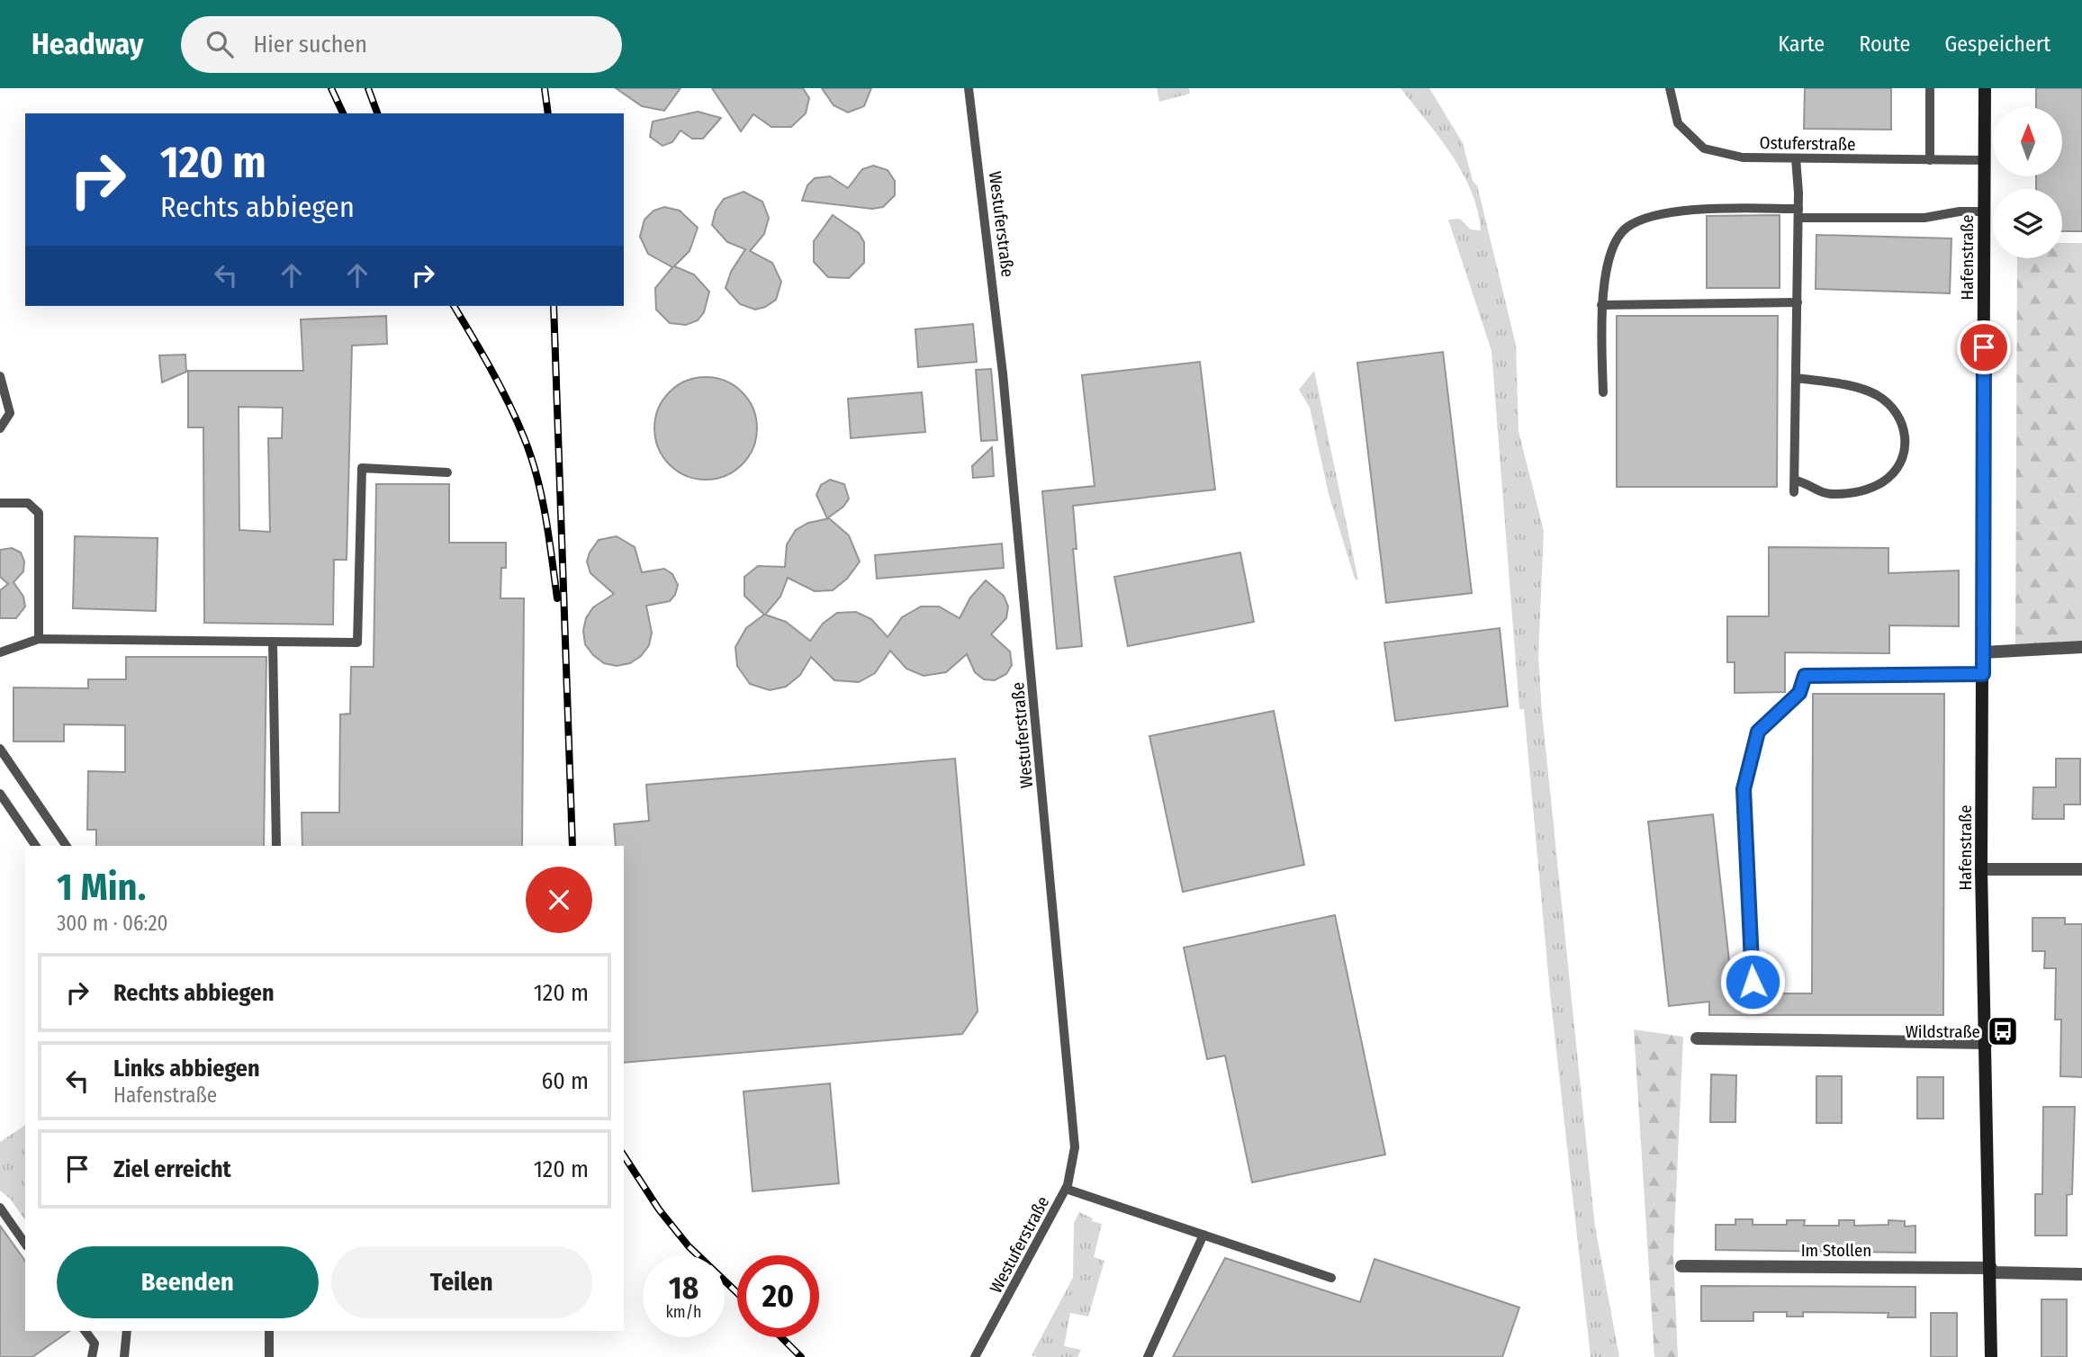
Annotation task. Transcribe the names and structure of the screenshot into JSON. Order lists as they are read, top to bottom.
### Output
{
  "streets": {
    "street": ["Hafenstraße", "Im Stollen"],
    "lane": ["Ostuferstraße", "Westuferstraße"]
  },
  "crossings": [
    ["Ostuferstraße", "Hafenstraße"],
    ["Hafenstraße", "Im Stollen"]
  ],
  "places": {
    "bus stop": ["Wildstraße"]
  },
  "north": "top",
  "page": {
    "header": "Headway",
    "search": "Hier suchen",
    "nav": ["Karte", "Route", "Gespeichert"],
    "turn": ["120 m", "Rechts abbiegen"],
    "heading": ["1 Min.", "300 m · 06:20"],
    "list": [
      {
        "name": "Rechts abbiegen",
        "value": "120 m"
      },
      {
        "name": "Links abbiegen",
        "note": "Hafenstraße",
        "value": "60 m"
      },
      {
        "name": "Ziel erreicht",
        "value": "120 m"
      }
    ],
    "buttons": ["Beenden", "Teilen"],
    "speed": "18 km/h",
    "limit": "20"
  }
}
